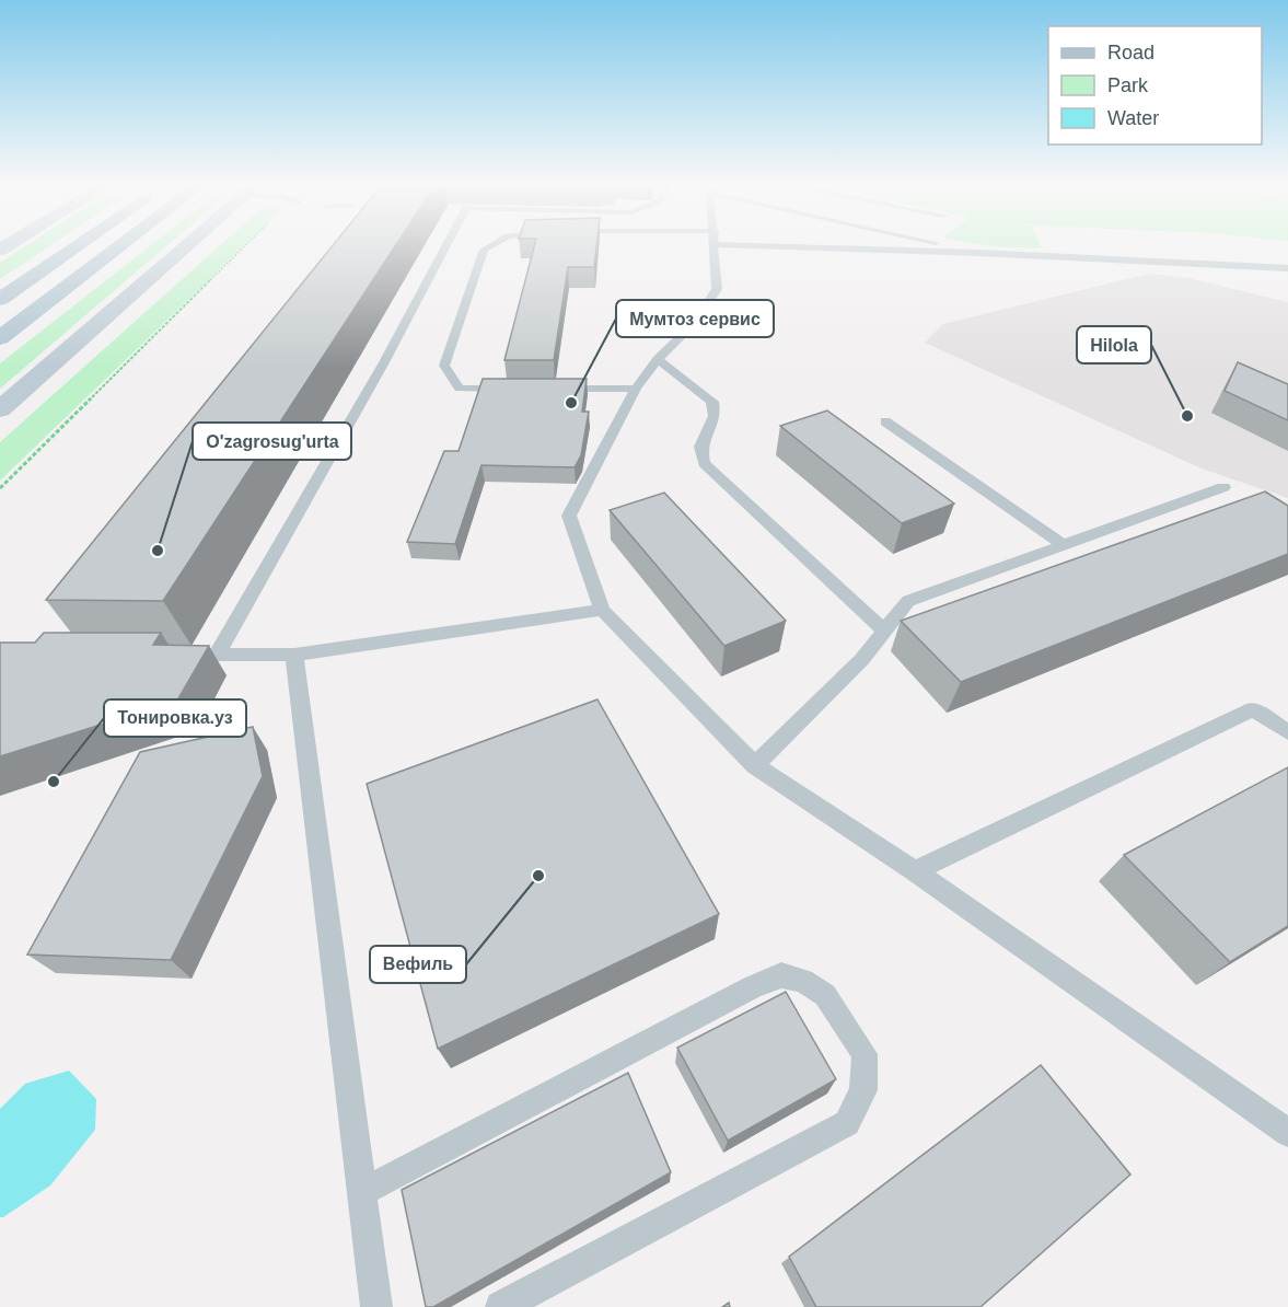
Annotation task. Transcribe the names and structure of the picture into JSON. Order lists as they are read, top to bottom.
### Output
{
  "places": [
    "Мумтоз сервис",
    "Hilola",
    "O'zagrosug'urta",
    "Тонировка.уз",
    "Вефиль"
  ],
  "legend": ["Road", "Park", "Water"]
}
